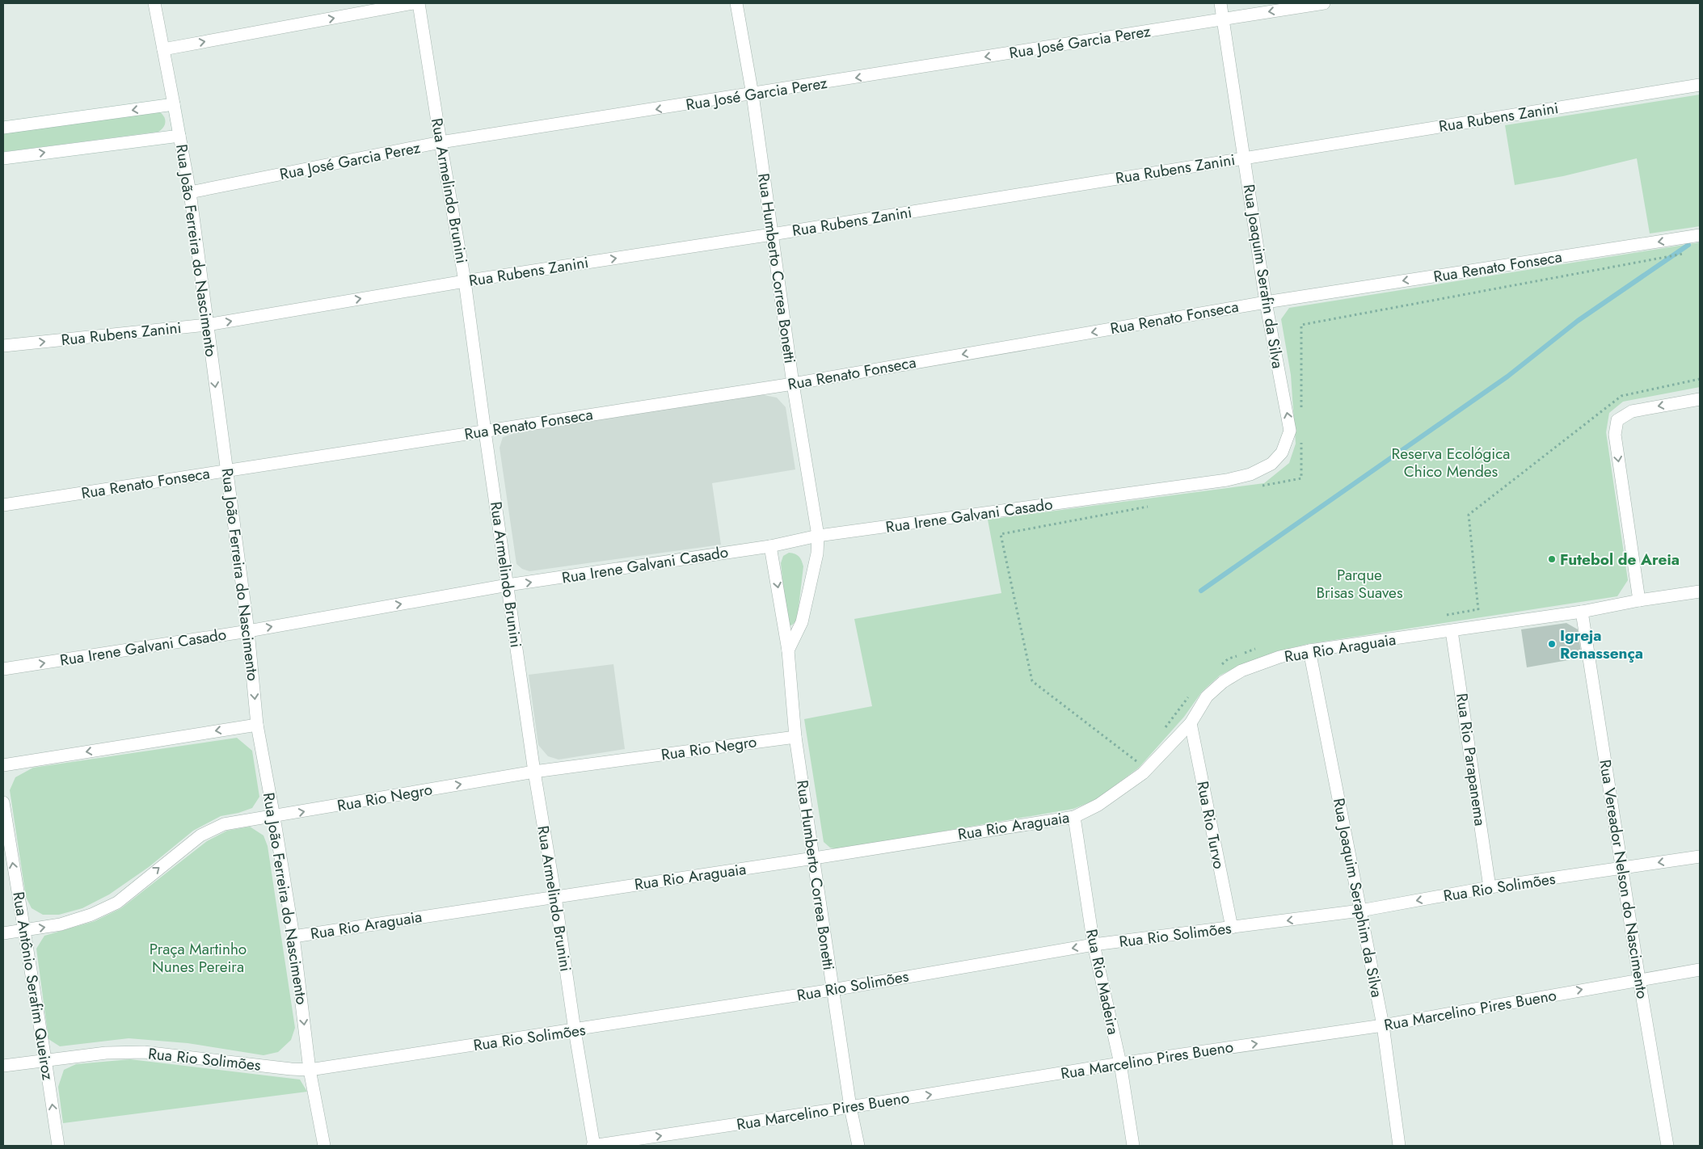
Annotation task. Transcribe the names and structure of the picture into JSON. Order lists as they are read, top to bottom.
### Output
{
  "streets": {
    "street": [
      "Rua José Garcia Perez",
      "Rua Rubens Zanini",
      "Rua Armelindo Brunini",
      "Rua João Ferreira do Nascimento",
      "Rua Renato Fonseca",
      "Rua Humberto Correa Bonetti",
      "Rua Joaquim Serafin da Silva",
      "Rua Irene Galvani Casado",
      "Rua Rio Araguaia",
      "Rua Rio Negro",
      "Rua Rio Parapanema",
      "Rua Rio Turvo",
      "Rua Vereador Nelson do Nascimento",
      "Rua Rio Solimões",
      "Rua Joaquim Seraphim da Silva",
      "Rua Rio Madeira",
      "Rua Antônio Serafim Queiroz",
      "Rua Marcelino Pires Bueno"
    ]
  },
  "crossings": [
    ["Rua José Garcia Perez", "Rua Armelindo Brunini"],
    ["Rua José Garcia Perez", "Rua João Ferreira do Nascimento"],
    ["Rua José Garcia Perez", "Rua Humberto Correa Bonetti"],
    ["Rua José Garcia Perez", "Rua Joaquim Serafin da Silva"],
    ["Rua Rubens Zanini", "Rua Armelindo Brunini"],
    ["Rua Rubens Zanini", "Rua João Ferreira do Nascimento"],
    ["Rua Rubens Zanini", "Rua Humberto Correa Bonetti"],
    ["Rua Rubens Zanini", "Rua Joaquim Serafin da Silva"],
    ["Rua Armelindo Brunini", "Rua Renato Fonseca"],
    ["Rua Armelindo Brunini", "Rua Irene Galvani Casado"],
    ["Rua Armelindo Brunini", "Rua Rio Araguaia"],
    ["Rua Armelindo Brunini", "Rua Rio Negro"],
    ["Rua Armelindo Brunini", "Rua Rio Solimões"],
    ["Rua Armelindo Brunini", "Rua Marcelino Pires Bueno"],
    ["Rua João Ferreira do Nascimento", "Rua Renato Fonseca"],
    ["Rua João Ferreira do Nascimento", "Rua Irene Galvani Casado"],
    ["Rua João Ferreira do Nascimento", "Rua Rio Araguaia"],
    ["Rua João Ferreira do Nascimento", "Rua Rio Negro"],
    ["Rua João Ferreira do Nascimento", "Rua Rio Solimões"],
    ["Rua Renato Fonseca", "Rua Humberto Correa Bonetti"],
    ["Rua Renato Fonseca", "Rua Joaquim Serafin da Silva"],
    ["Rua Humberto Correa Bonetti", "Rua Irene Galvani Casado"],
    ["Rua Humberto Correa Bonetti", "Rua Rio Araguaia"],
    ["Rua Humberto Correa Bonetti", "Rua Rio Negro"],
    ["Rua Humberto Correa Bonetti", "Rua Rio Solimões"],
    ["Rua Humberto Correa Bonetti", "Rua Marcelino Pires Bueno"],
    ["Rua Joaquim Serafin da Silva", "Rua Irene Galvani Casado"],
    ["Rua Rio Araguaia", "Rua Rio Parapanema"],
    ["Rua Rio Araguaia", "Rua Rio Turvo"],
    ["Rua Rio Araguaia", "Rua Vereador Nelson do Nascimento"],
    ["Rua Rio Araguaia", "Rua Joaquim Seraphim da Silva"],
    ["Rua Rio Araguaia", "Rua Rio Madeira"],
    ["Rua Rio Negro", "Rua Antônio Serafim Queiroz"],
    ["Rua Rio Parapanema", "Rua Rio Solimões"],
    ["Rua Rio Turvo", "Rua Rio Solimões"],
    ["Rua Vereador Nelson do Nascimento", "Rua Rio Solimões"],
    ["Rua Vereador Nelson do Nascimento", "Rua Marcelino Pires Bueno"],
    ["Rua Rio Solimões", "Rua Joaquim Seraphim da Silva"],
    ["Rua Rio Solimões", "Rua Rio Madeira"],
    ["Rua Rio Solimões", "Rua Antônio Serafim Queiroz"],
    ["Rua Joaquim Seraphim da Silva", "Rua Marcelino Pires Bueno"],
    ["Rua Rio Madeira", "Rua Marcelino Pires Bueno"]
  ],
  "one_way": [
    "Rua José Garcia Perez",
    "Rua Rubens Zanini",
    "Rua Renato Fonseca",
    "Rua Rio Negro",
    "Rua Rio Solimões",
    "Rua Antônio Serafim Queiroz",
    "Rua Marcelino Pires Bueno"
  ],
  "parks": ["Reserva Ecológica Chico Mendes", "Parque Brisas Suaves", "Praça Martinho Nunes Pereira"],
  "places": ["Futebol de Areia", "Igreja Renassença"]
}
